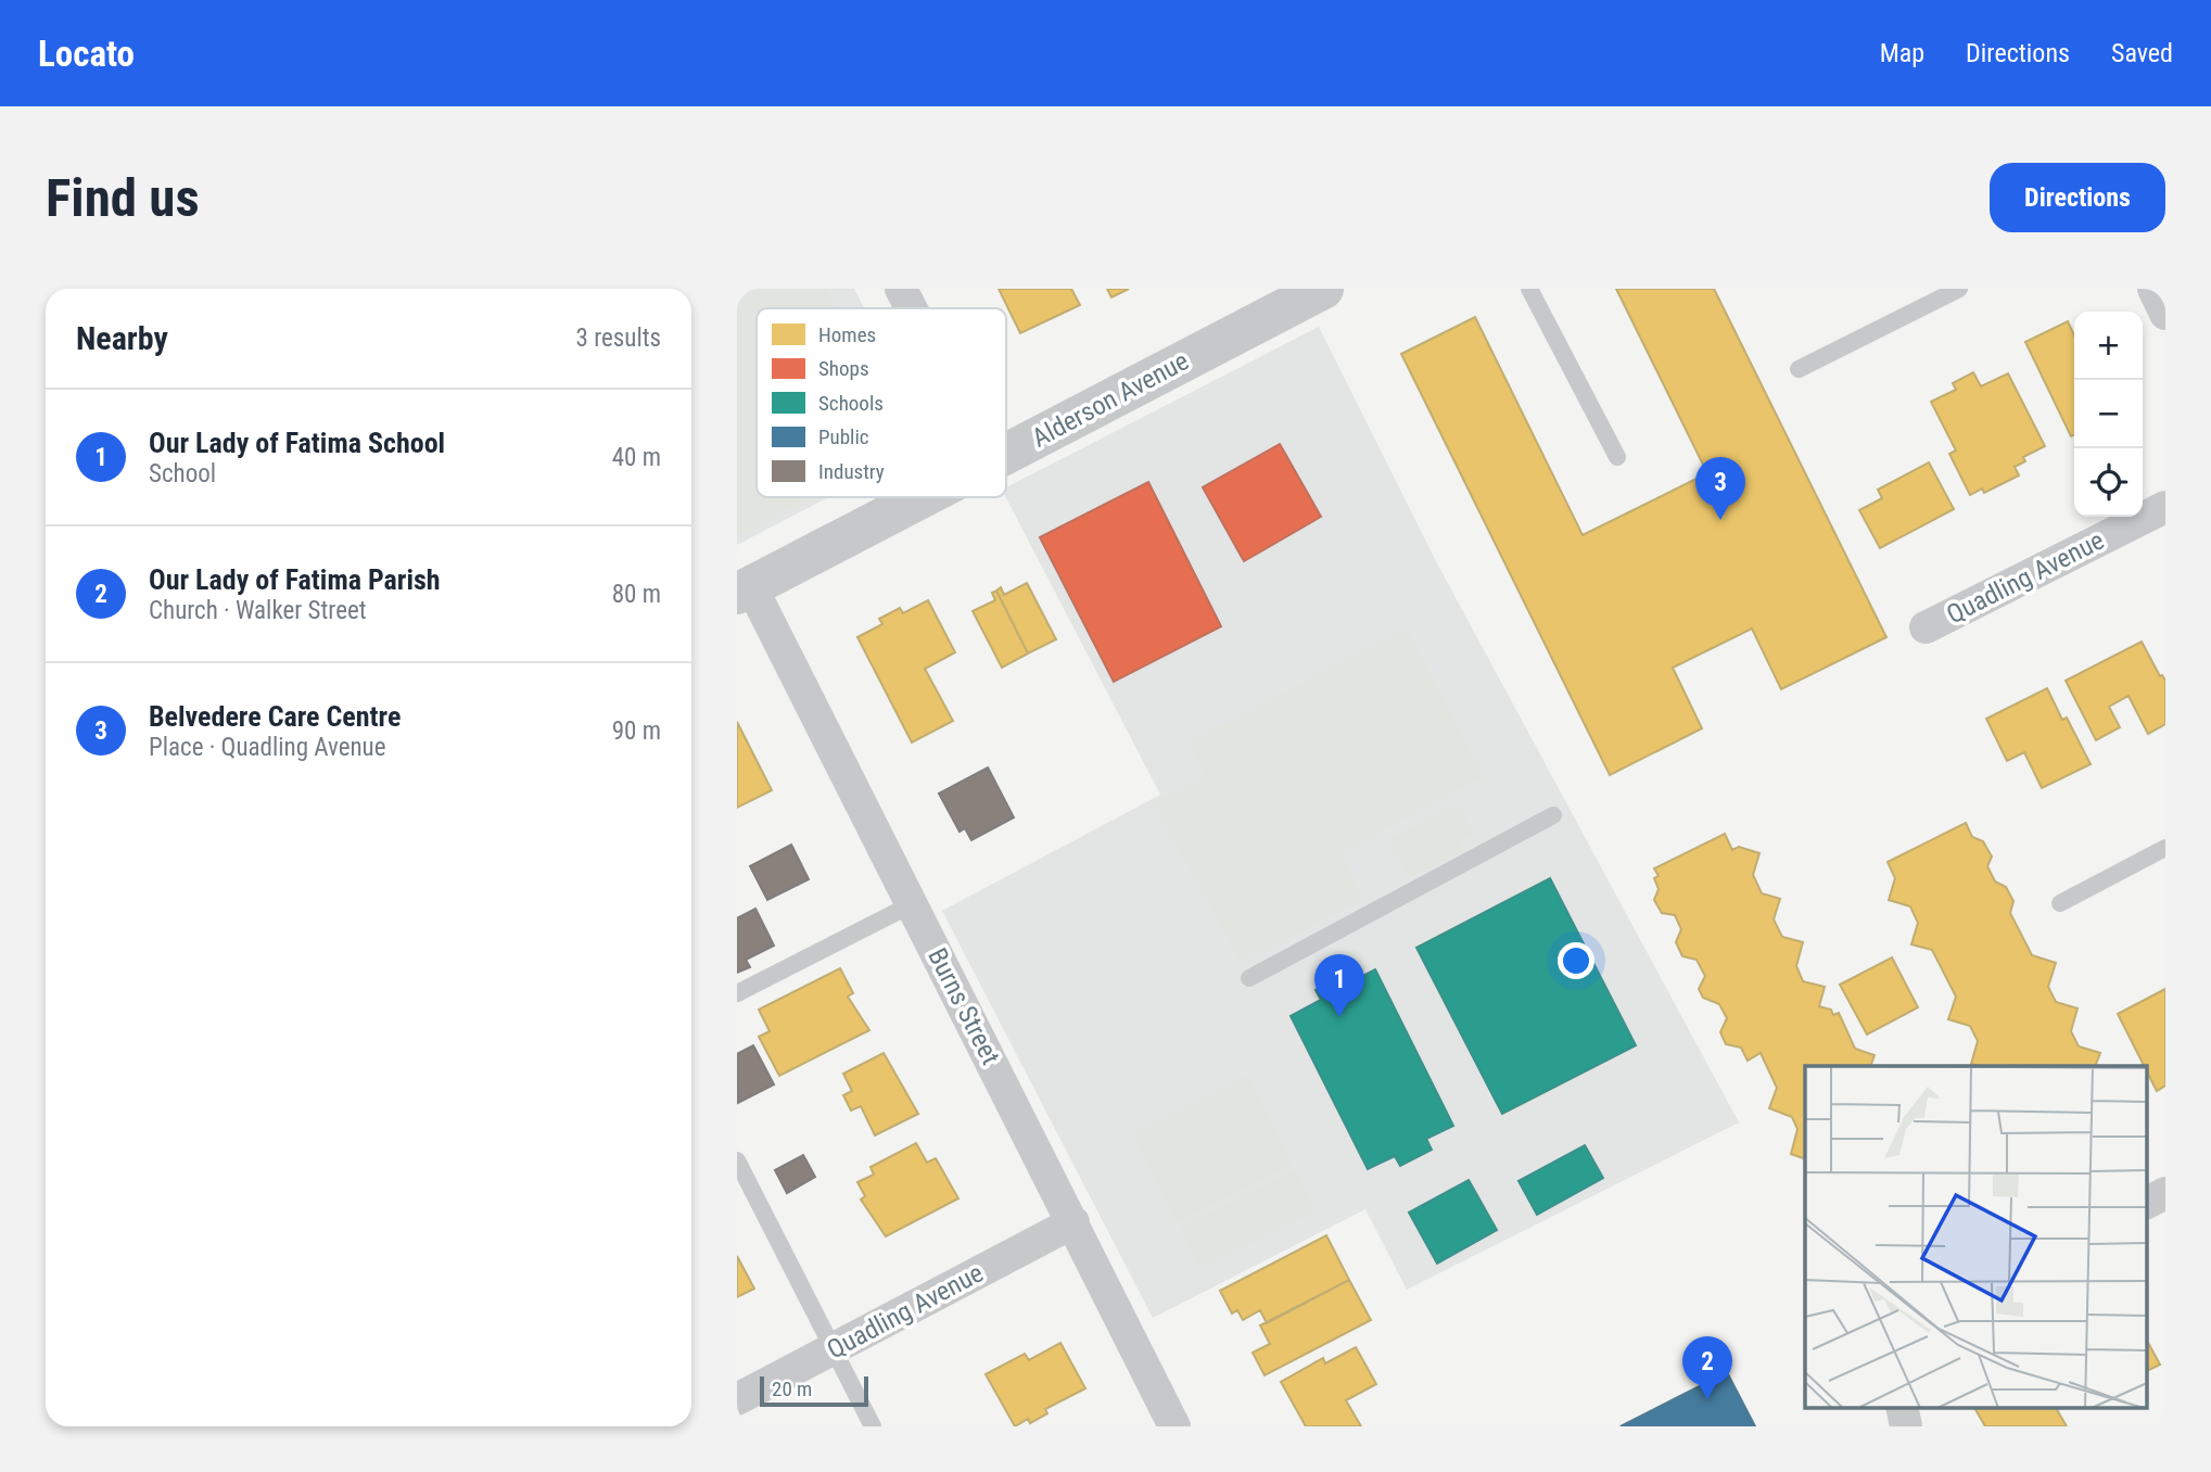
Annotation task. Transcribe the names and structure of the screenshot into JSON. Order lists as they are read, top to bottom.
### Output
{
  "streets": {
    "street": ["Alderson Avenue", "Quadling Avenue", "Burns Street"]
  },
  "crossings": [
    ["Alderson Avenue", "Burns Street"],
    ["Quadling Avenue", "Burns Street"]
  ],
  "legend": [
    "Homes",
    "Shops",
    "Schools",
    "Public",
    "Industry"
  ],
  "scale_bar": "20 m",
  "page": {
    "header": "Locato",
    "nav": ["Map", "Directions", "Saved"],
    "buttons": "Directions",
    "title": "Find us",
    "heading": ["Nearby", "3 results"],
    "map_buttons": ["+", "−"],
    "list": [
      {
        "mark": "1",
        "name": "Our Lady of Fatima School",
        "note": "School",
        "value": "40 m"
      },
      {
        "mark": "2",
        "name": "Our Lady of Fatima Parish",
        "note": "Church · Walker Street",
        "value": "80 m"
      },
      {
        "mark": "3",
        "name": "Belvedere Care Centre",
        "note": "Place · Quadling Avenue",
        "value": "90 m"
      }
    ],
    "pins": ["3", "1", "2"],
    "scale": "20 m"
  }
}
